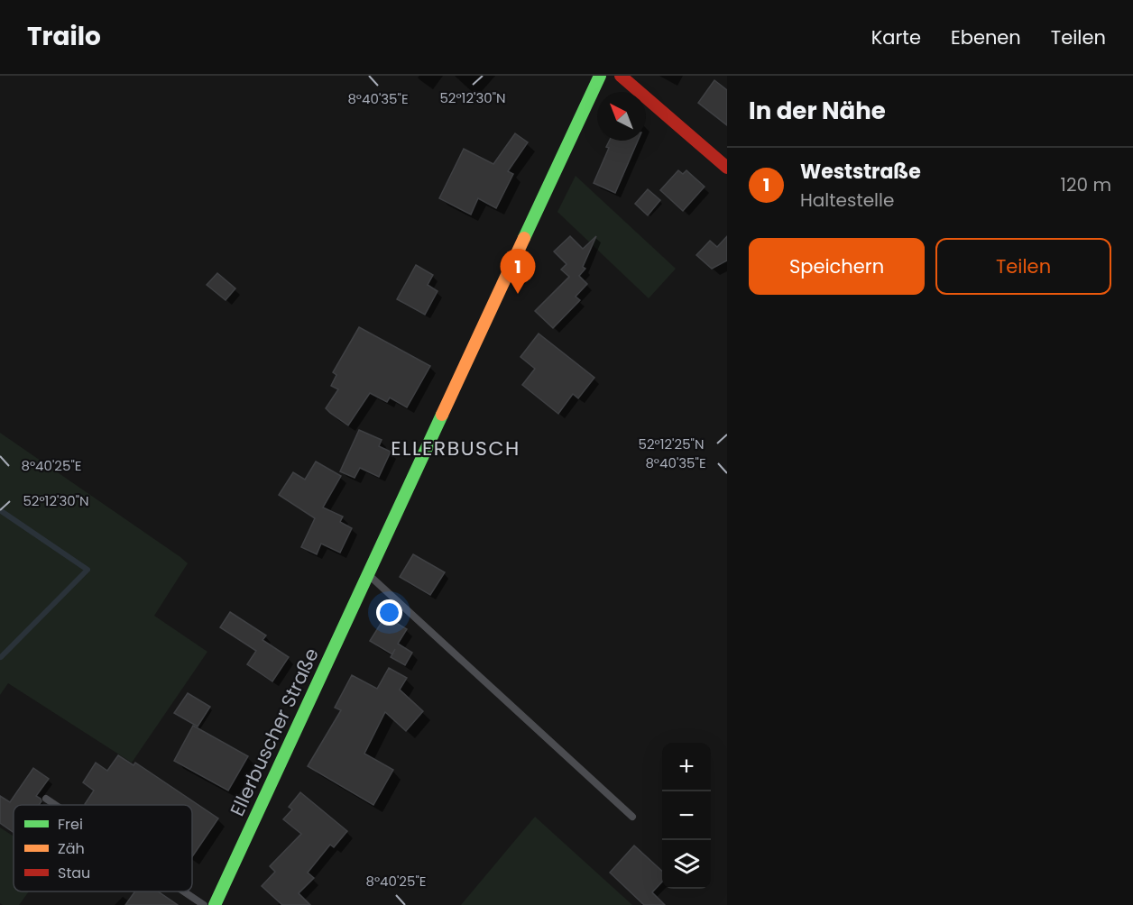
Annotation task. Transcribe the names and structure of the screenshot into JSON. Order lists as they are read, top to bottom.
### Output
{
  "streets": {
    "main road": ["Ellerbuscher Straße"]
  },
  "districts": ["ELLERBUSCH"],
  "legend": ["Frei", "Zäh", "Stau"],
  "north": "top left",
  "page": {
    "header": "Trailo",
    "nav": ["Karte", "Ebenen", "Teilen"],
    "heading": "In der Nähe",
    "list": [
      {
        "mark": "1",
        "name": "Weststraße",
        "note": "Haltestelle",
        "value": "120 m"
      }
    ],
    "buttons": ["Speichern", "Teilen"],
    "pins": "1",
    "map_buttons": ["+", "−"]
  },
  "coordinates": [
    "52°12'30\"N",
    "8°40'35\"E",
    "52°12'25\"N",
    "8°40'25\"E"
  ]
}
